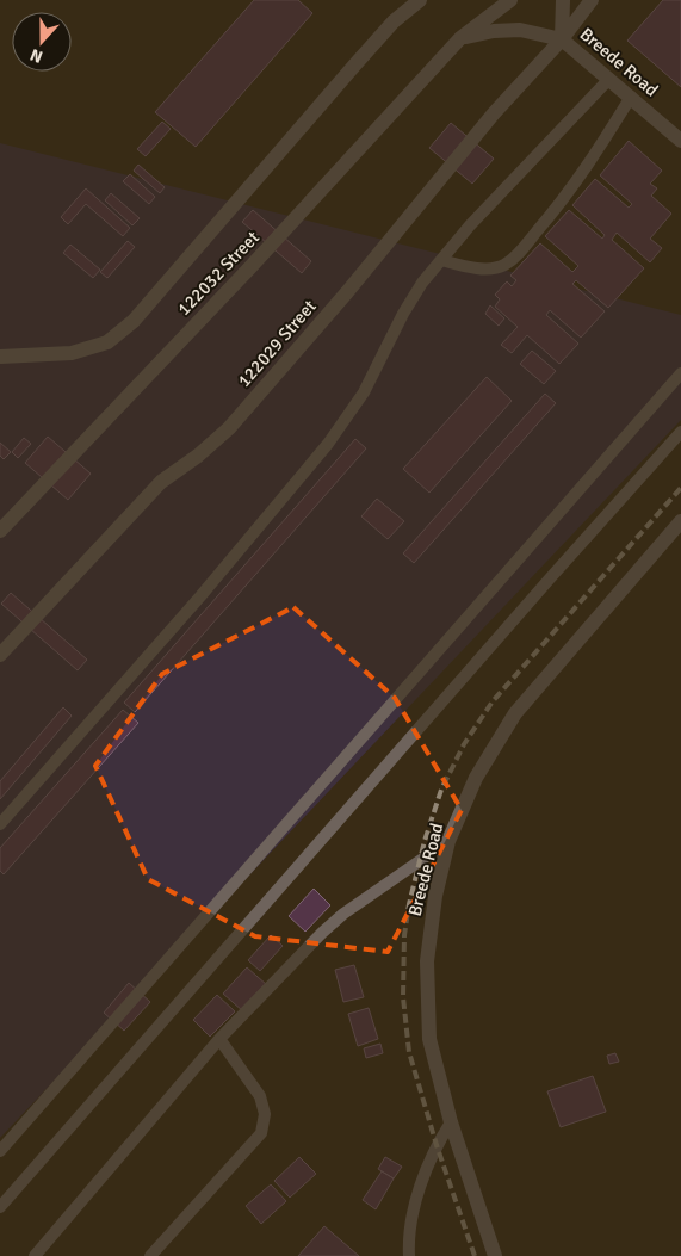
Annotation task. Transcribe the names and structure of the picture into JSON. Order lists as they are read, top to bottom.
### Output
{
  "streets": {
    "street": ["Breede Road", "122032 Street", "122029 Street"]
  },
  "crossings": [
    ["Breede Road", "122029 Street"]
  ],
  "north": "bottom"
}
